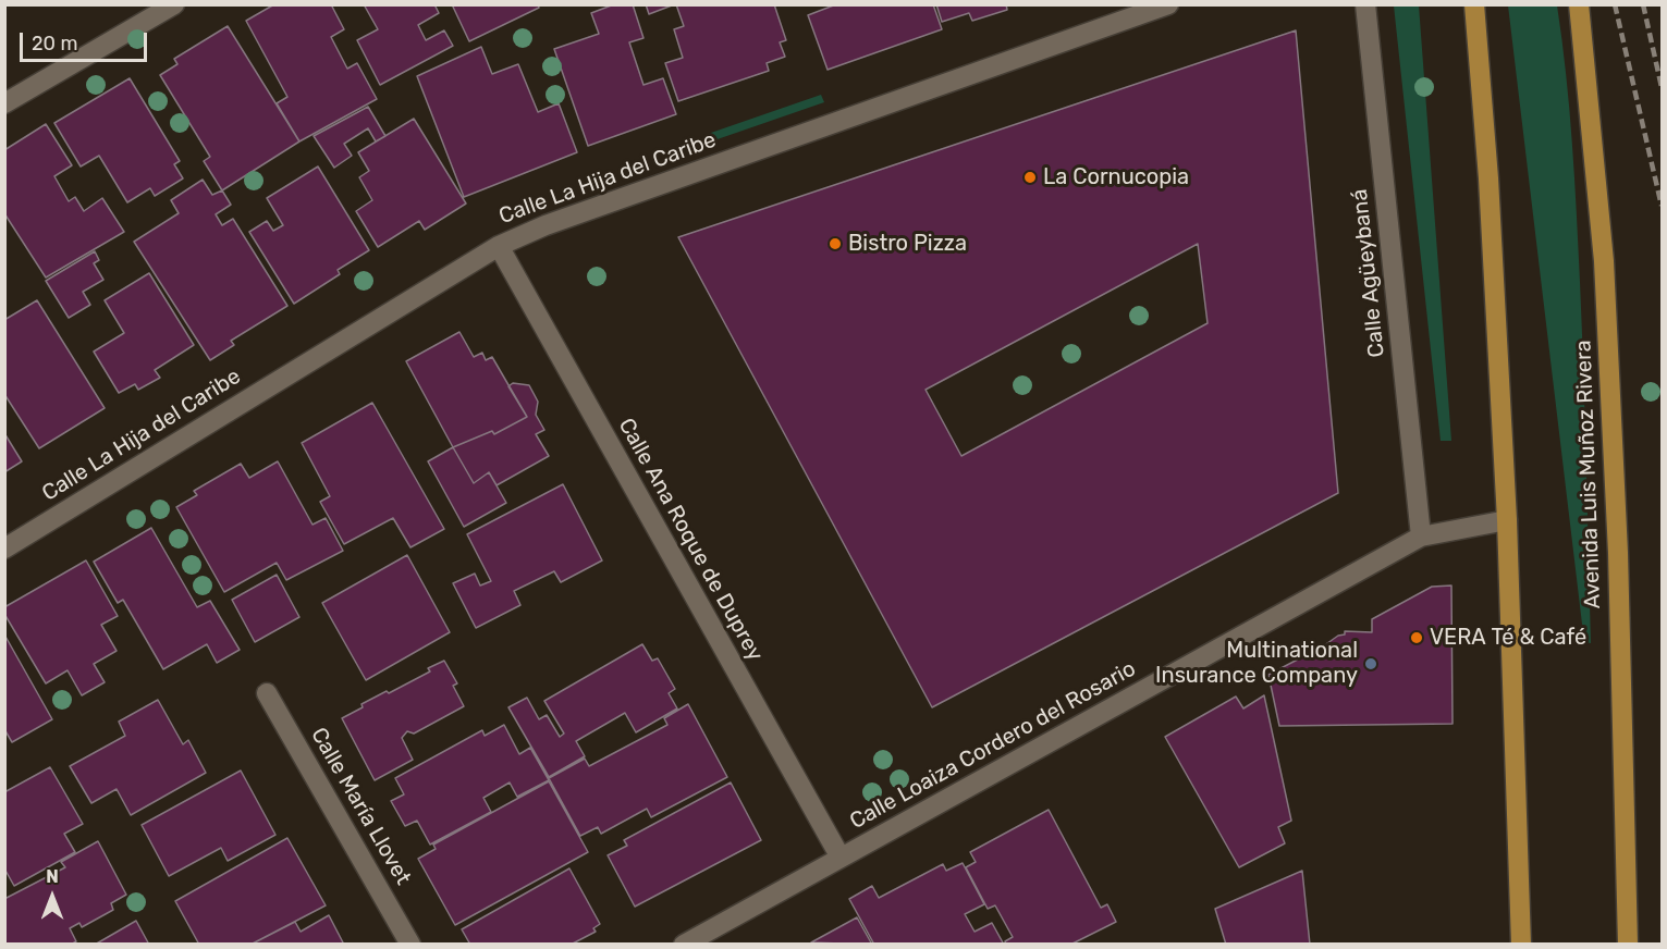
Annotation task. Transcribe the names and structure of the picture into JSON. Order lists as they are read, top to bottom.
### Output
{
  "streets": {
    "main road": ["Avenida Luis Muñoz Rivera"],
    "street": [
      "Calle La Hija del Caribe",
      "Calle Agüeybaná",
      "Calle Ana Roque de Duprey",
      "Calle Loaiza Cordero del Rosario",
      "Calle María Llovet"
    ]
  },
  "crossings": [
    ["Calle La Hija del Caribe", "Calle Ana Roque de Duprey"],
    ["Calle Agüeybaná", "Calle Loaiza Cordero del Rosario"],
    ["Calle Ana Roque de Duprey", "Calle Loaiza Cordero del Rosario"]
  ],
  "places": [
    "La Cornucopia",
    "Bistro Pizza",
    "VERA Té & Café",
    "Multinational Insurance Company"
  ],
  "scale_bar": "20 m",
  "north": "top"
}
